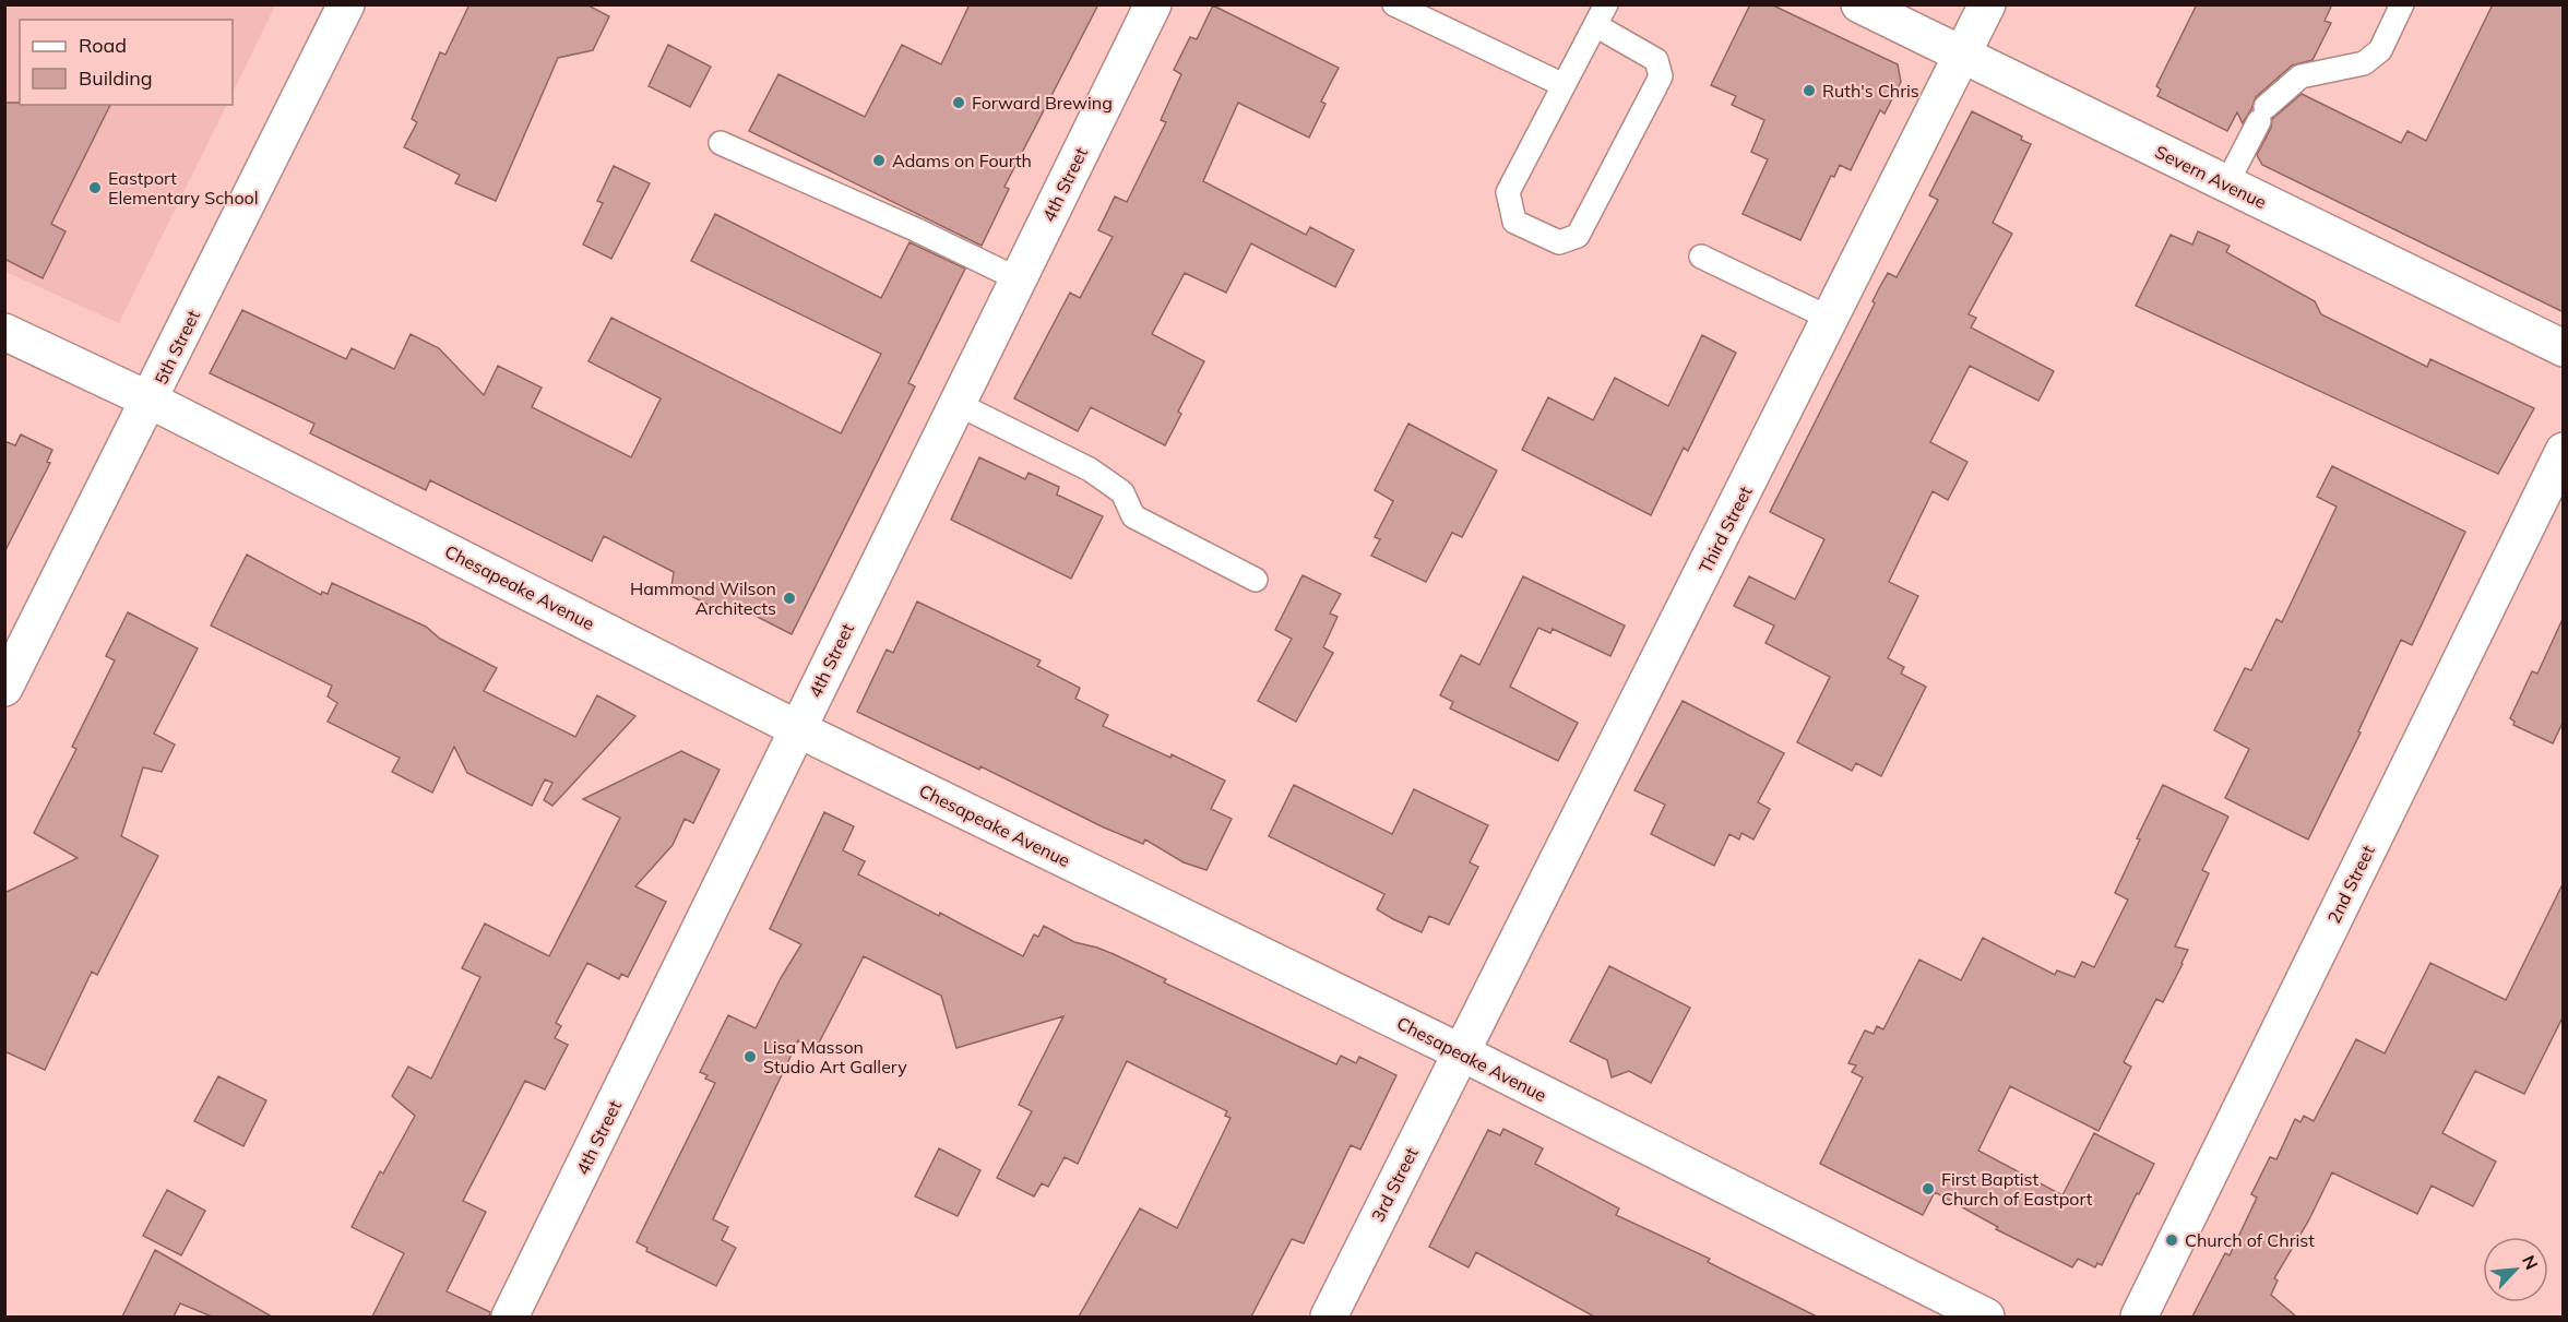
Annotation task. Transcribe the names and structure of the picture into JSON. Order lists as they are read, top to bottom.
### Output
{
  "streets": {
    "street": [
      "Severn Avenue",
      "4th Street",
      "5th Street",
      "Third Street",
      "Chesapeake Avenue",
      "2nd Street",
      "3rd Street"
    ]
  },
  "crossings": [
    ["Severn Avenue", "Third Street"],
    ["4th Street", "Chesapeake Avenue"],
    ["5th Street", "Chesapeake Avenue"],
    ["Third Street", "Chesapeake Avenue"],
    ["Third Street", "3rd Street"],
    ["Chesapeake Avenue", "3rd Street"]
  ],
  "places": [
    "Ruth's Chris",
    "Forward Brewing",
    "Adams on Fourth",
    "Eastport Elementary School",
    "Hammond Wilson Architects",
    "Lisa Masson Studio Art Gallery",
    "First Baptist Church of Eastport",
    "Church of Christ"
  ],
  "legend": ["Road", "Building"],
  "north": "top right"
}
